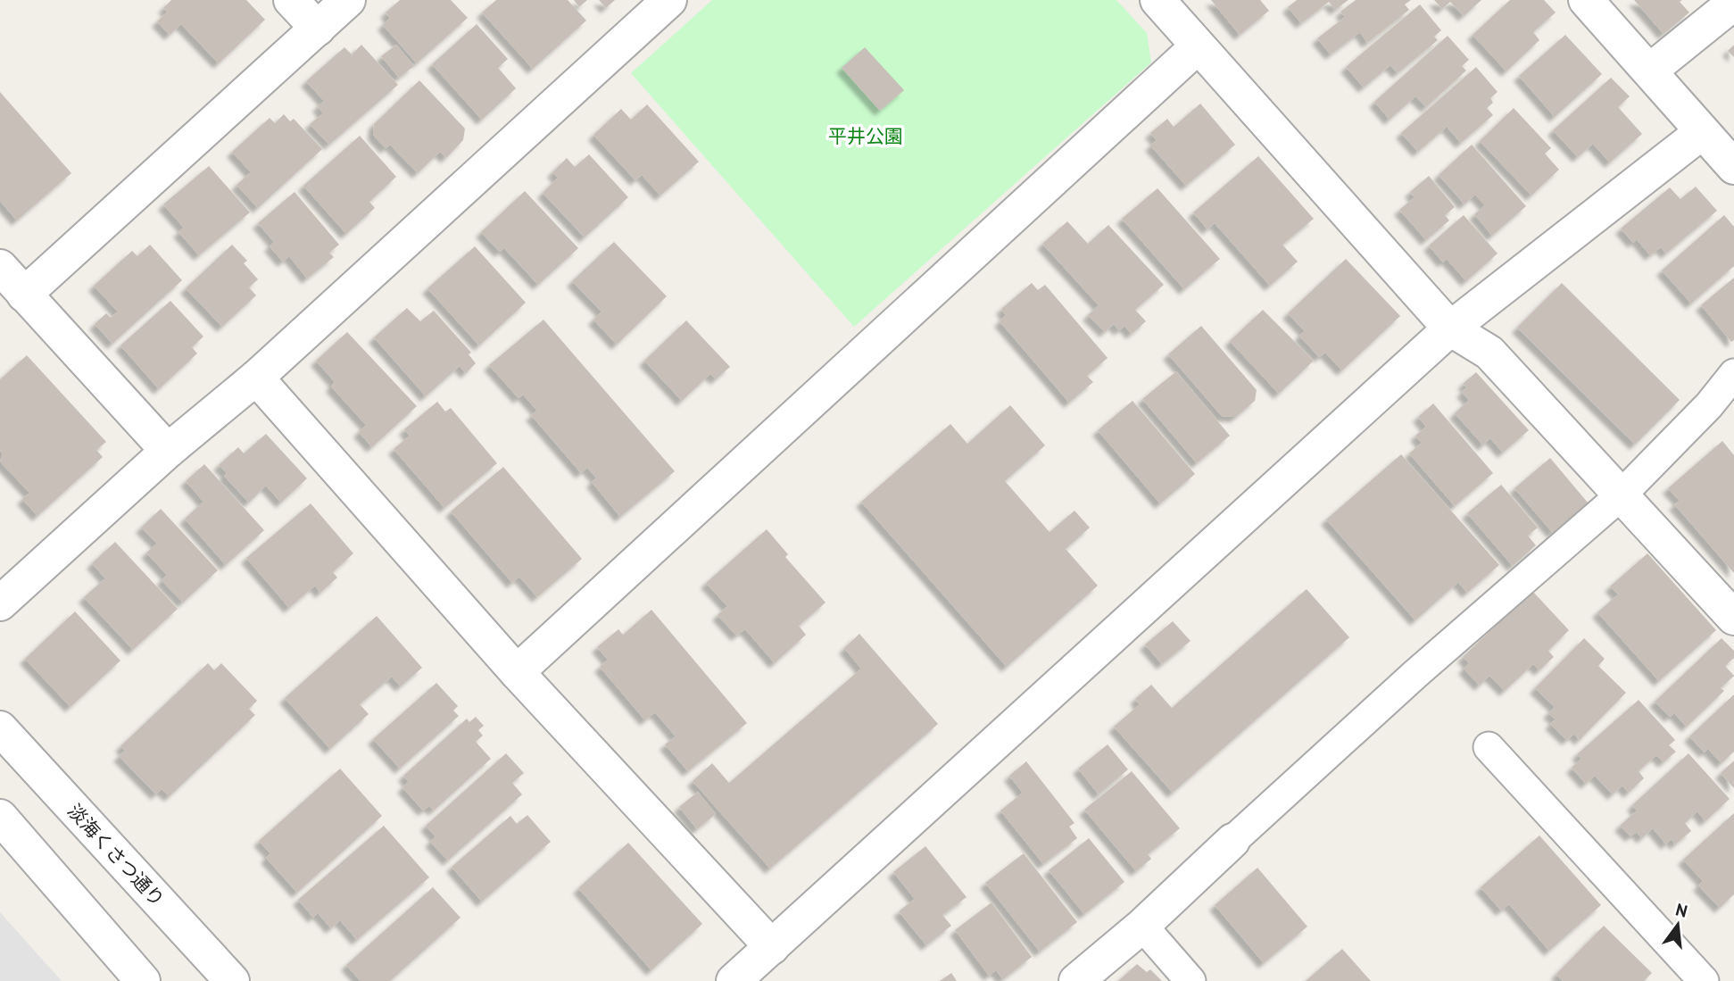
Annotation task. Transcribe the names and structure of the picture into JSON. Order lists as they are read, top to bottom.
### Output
{
  "streets": {
    "street": ["淡海くさつ通り"]
  },
  "parks": ["平井公園"],
  "north": "top"
}
